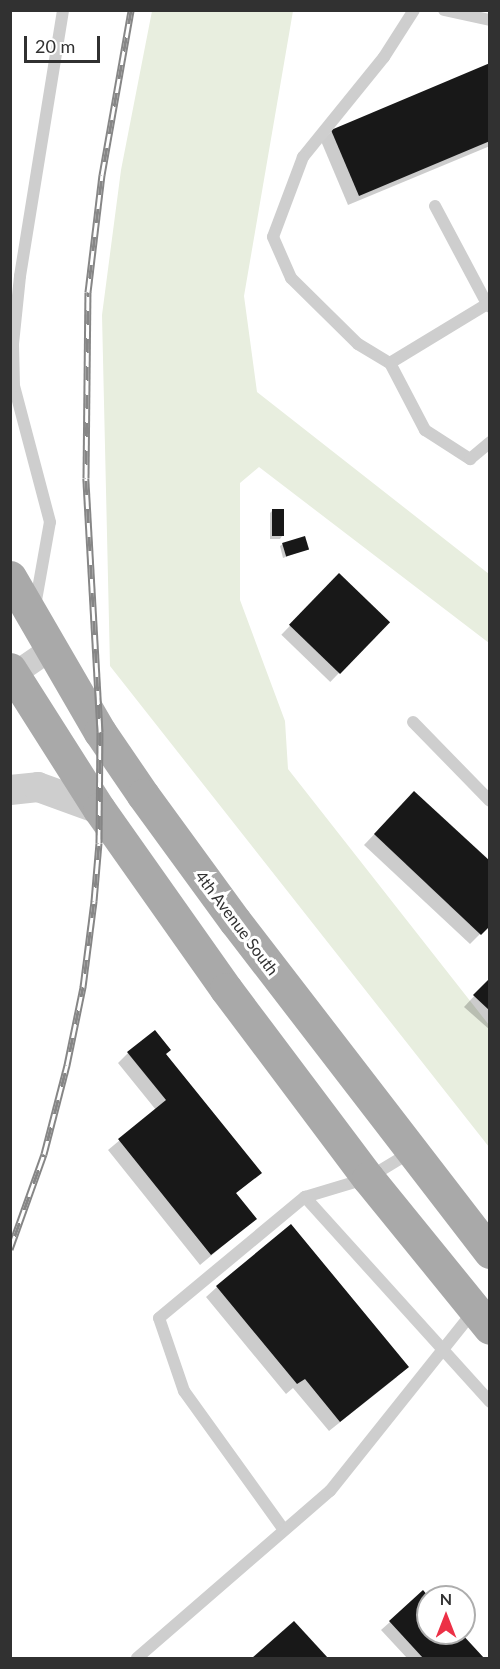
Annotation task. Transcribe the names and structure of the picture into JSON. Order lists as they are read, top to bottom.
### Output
{
  "streets": {
    "main road": ["4th Avenue South"]
  },
  "scale_bar": "20 m",
  "north": "top"
}
